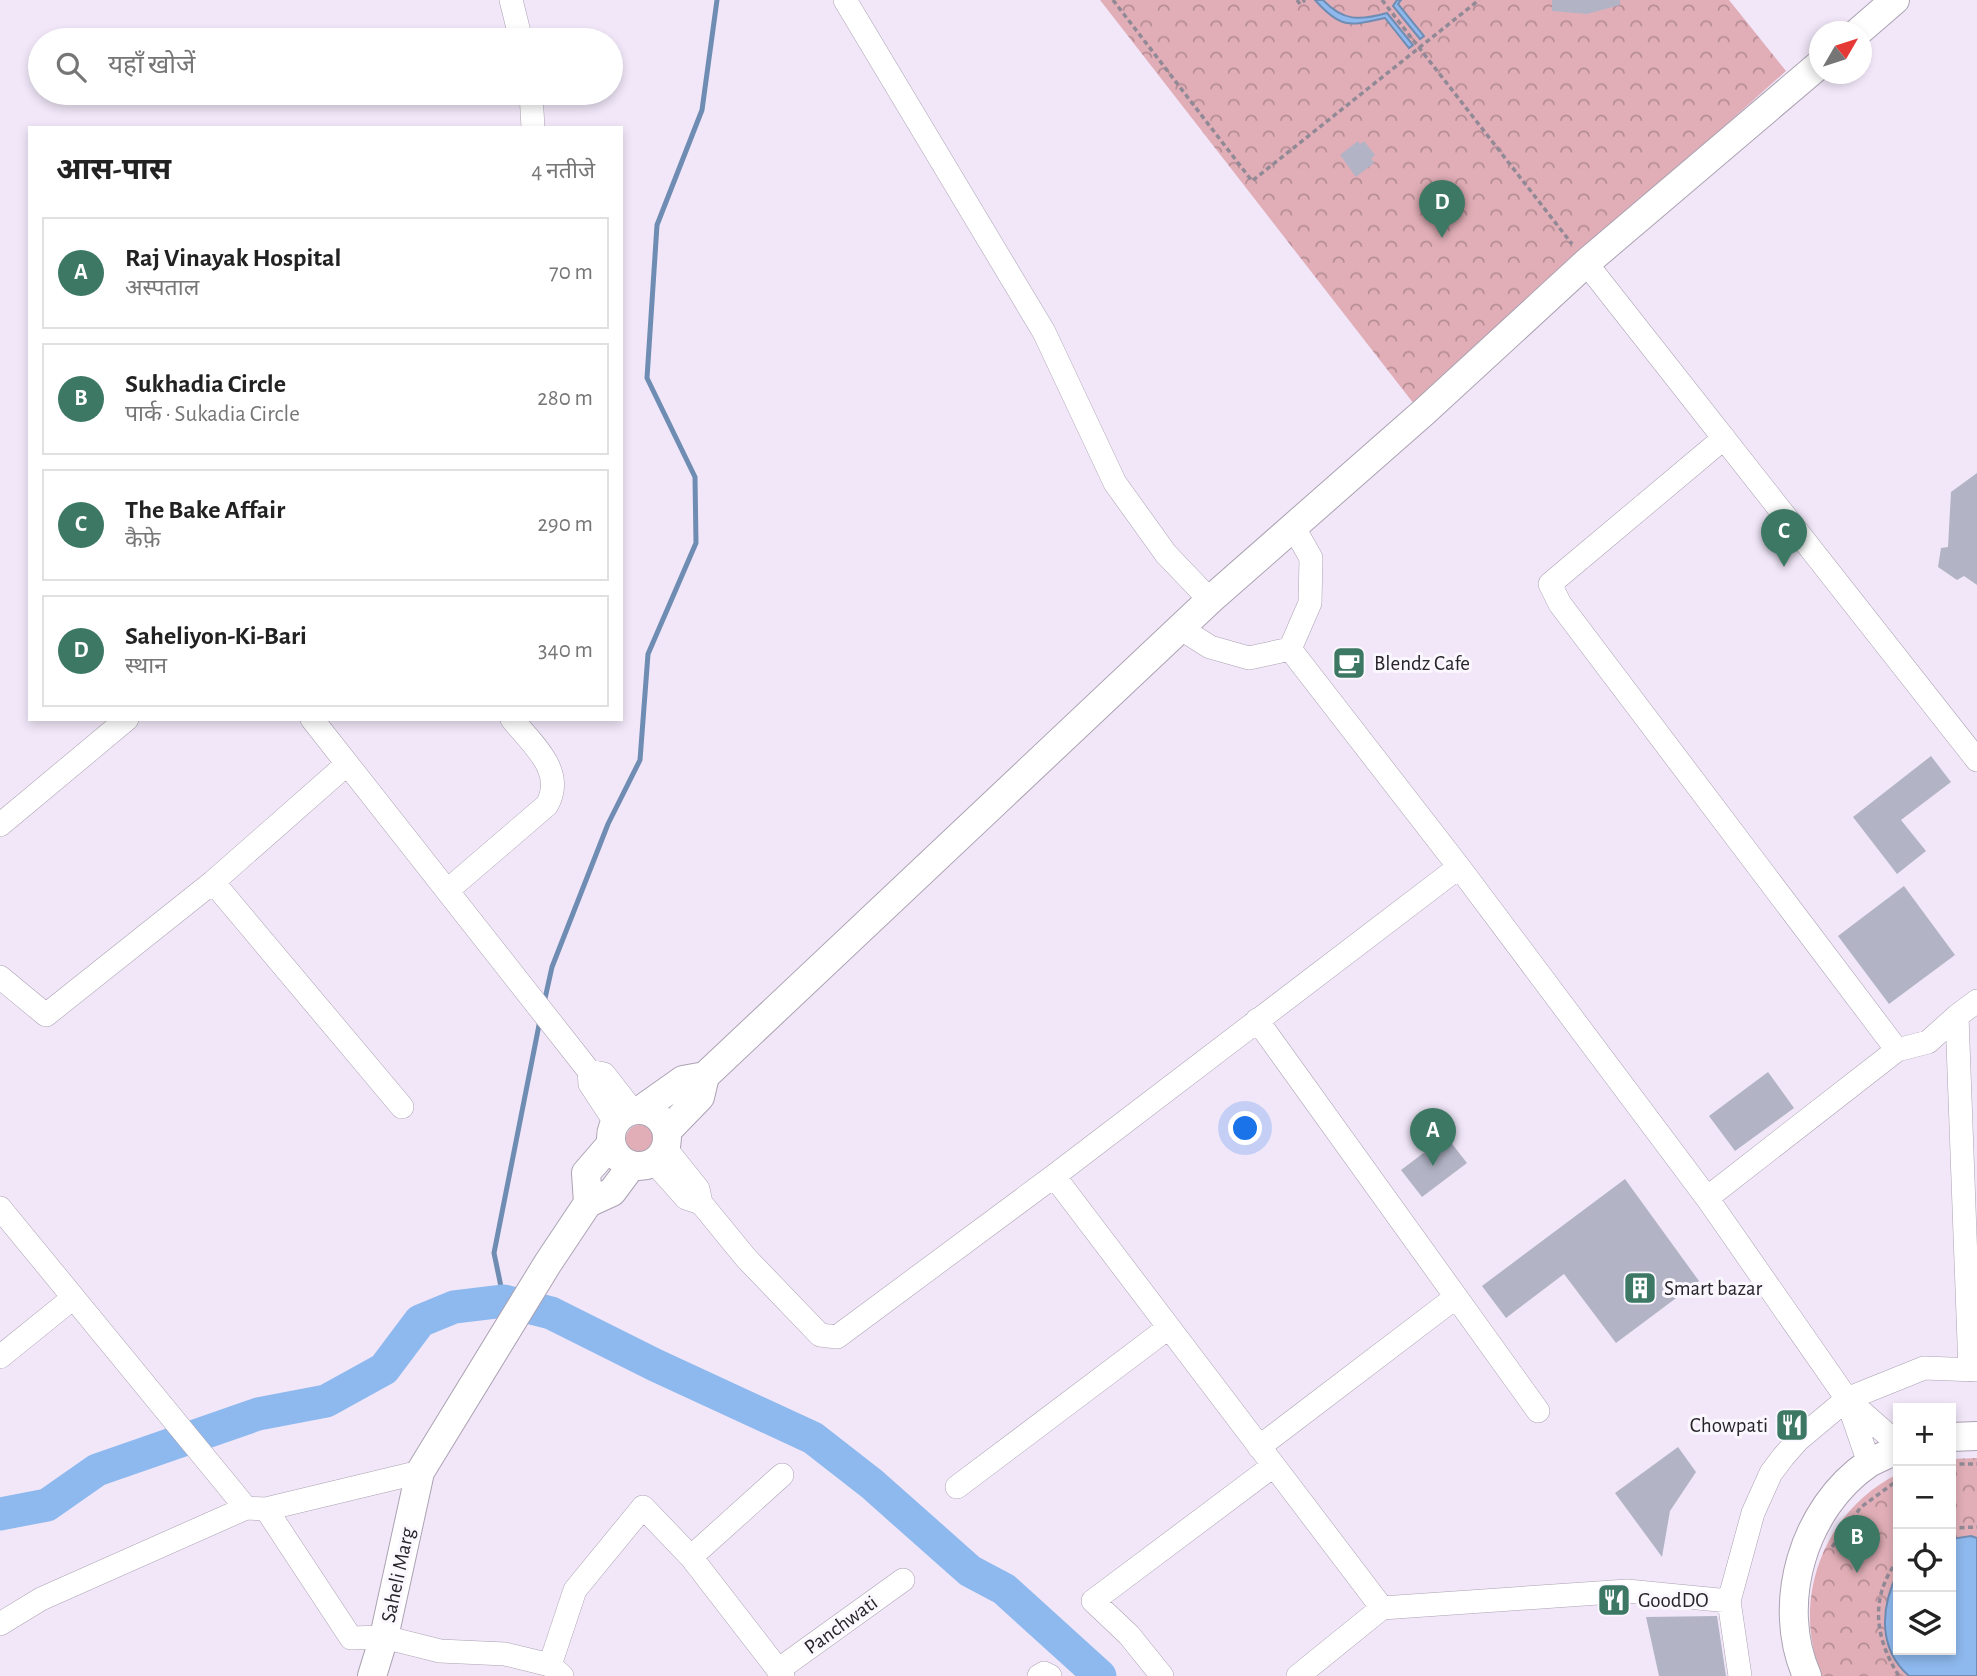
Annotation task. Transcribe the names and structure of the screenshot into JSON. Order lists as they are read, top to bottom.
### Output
{
  "streets": {
    "main road": ["Saheli Marg"],
    "street": ["Panchwati"]
  },
  "places": {
    "cafe": ["Blendz Cafe"],
    "building": ["Smart bazar"],
    "restaurant": ["Chowpati", "GoodDO"]
  },
  "north": "top right",
  "page": {
    "search": "यहाँ खोजें",
    "heading": ["आस-पास", "4 नतीजे"],
    "pins": [
      "D",
      "C",
      "A",
      "B"
    ],
    "list": [
      {
        "mark": "A",
        "name": "Raj Vinayak Hospital",
        "note": "अस्पताल",
        "value": "70 m"
      },
      {
        "mark": "B",
        "name": "Sukhadia Circle",
        "note": "पार्क · Sukadia Circle",
        "value": "280 m"
      },
      {
        "mark": "C",
        "name": "The Bake Affair",
        "note": "कैफ़े",
        "value": "290 m"
      },
      {
        "mark": "D",
        "name": "Saheliyon-Ki-Bari",
        "note": "स्थान",
        "value": "340 m"
      }
    ],
    "map_buttons": ["+", "−"]
  }
}
